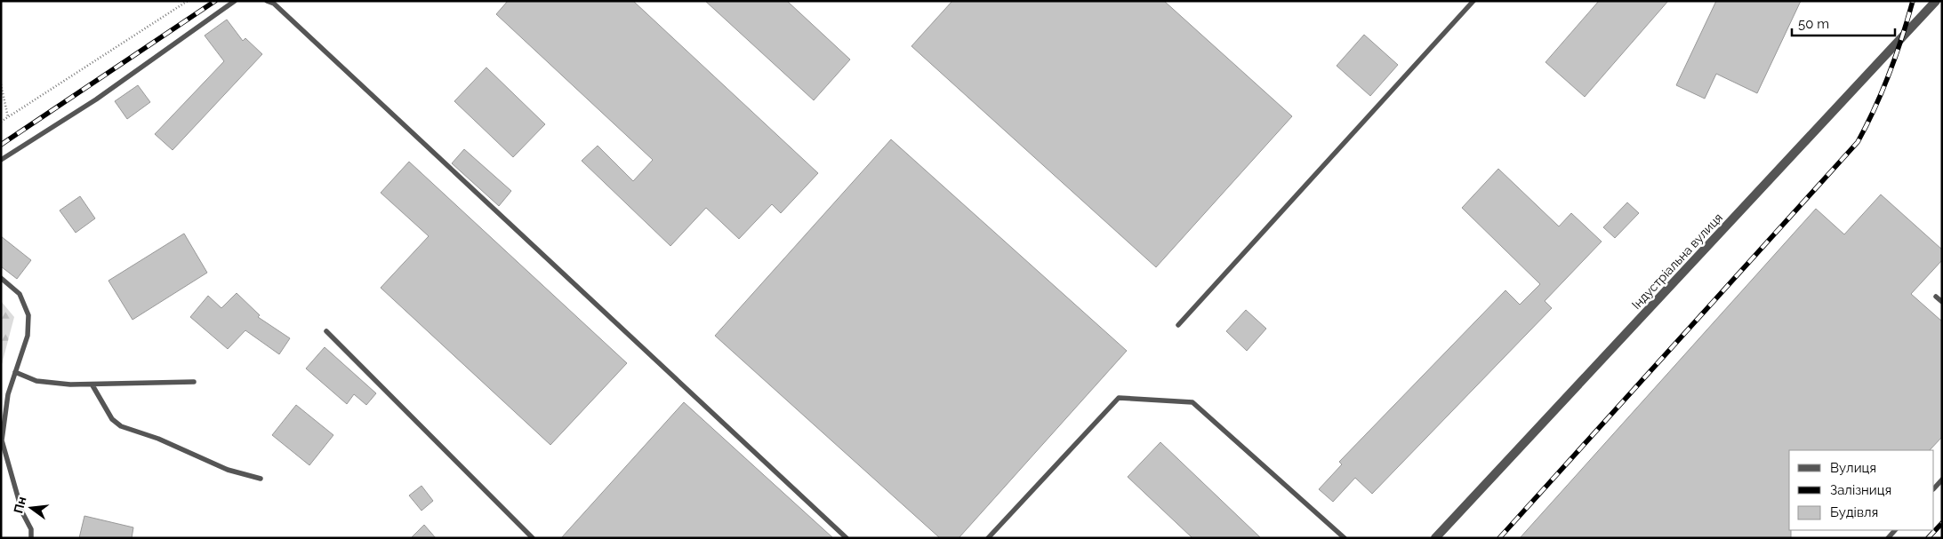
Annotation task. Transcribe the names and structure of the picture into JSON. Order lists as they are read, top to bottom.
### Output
{
  "streets": {
    "street": ["Індустріальна вулиця"]
  },
  "legend": ["Вулиця", "Залізниця", "Будівля"],
  "scale_bar": "50 m",
  "north": "left"
}
